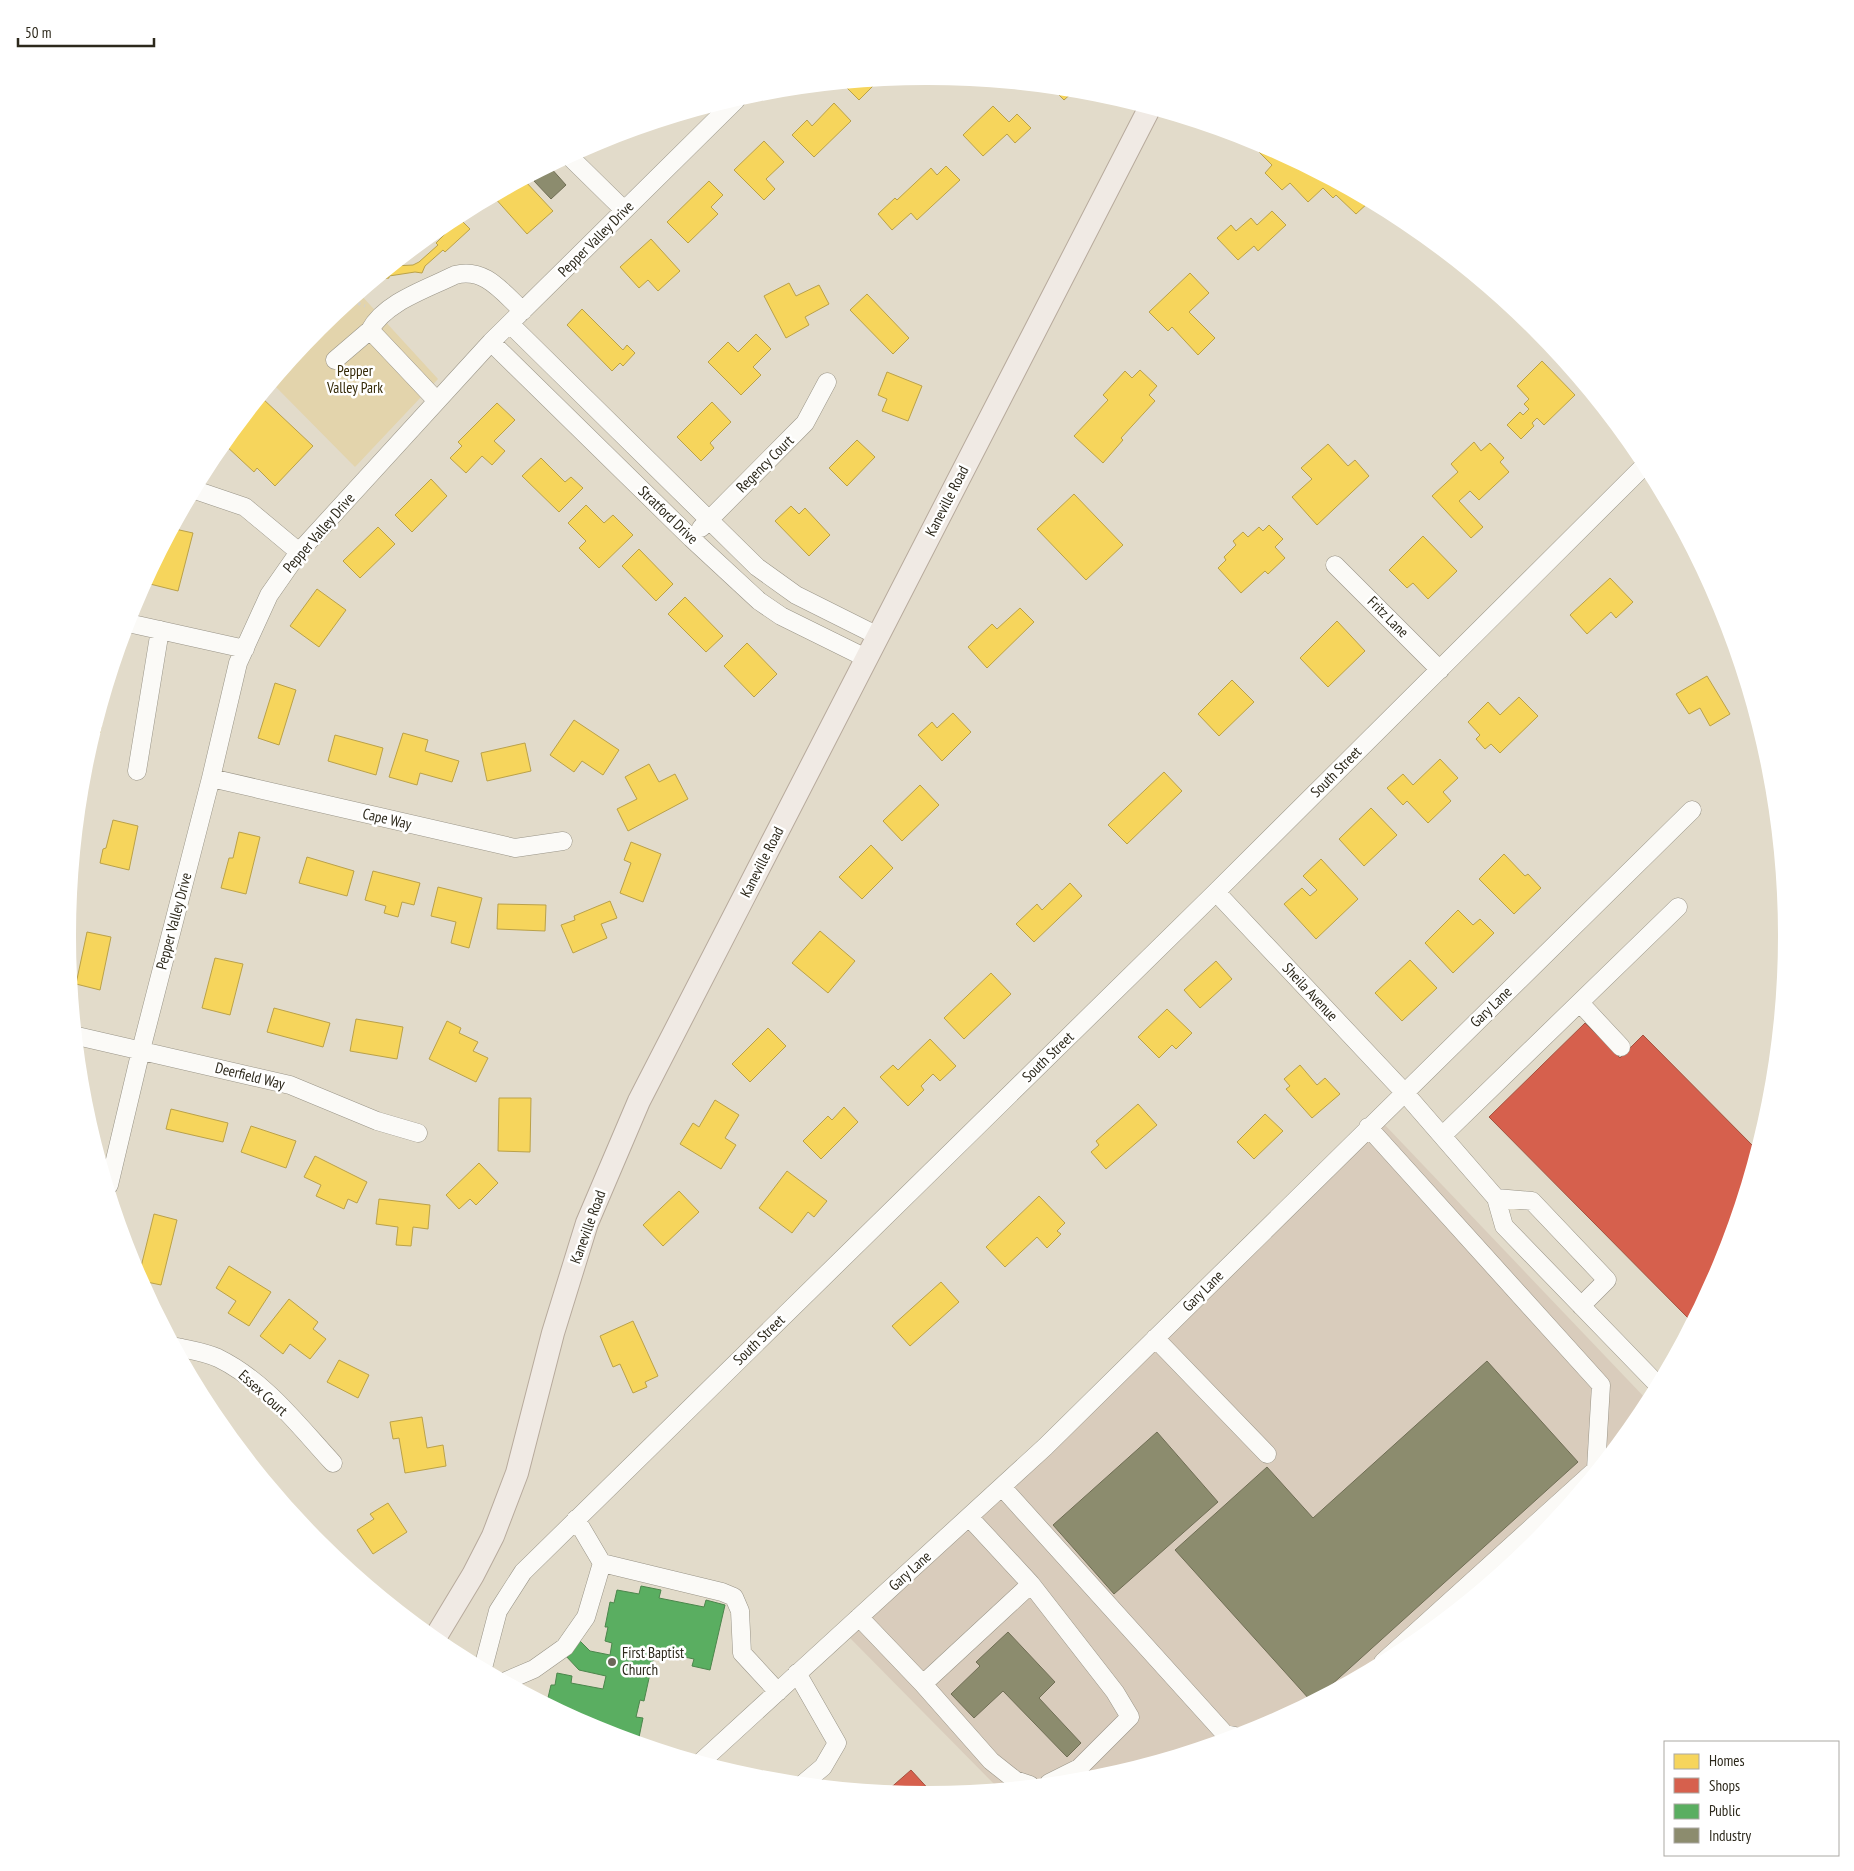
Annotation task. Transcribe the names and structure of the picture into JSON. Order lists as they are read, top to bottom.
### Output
{
  "streets": {
    "main road": ["Kaneville Road"],
    "street": [
      "Pepper Valley Drive",
      "Regency Court",
      "Stratford Drive",
      "Fritz Lane",
      "South Street",
      "Cape Way",
      "Sheila Avenue",
      "Gary Lane",
      "Deerfield Way",
      "Essex Court"
    ]
  },
  "crossings": [
    ["Pepper Valley Drive", "Stratford Drive"],
    ["Pepper Valley Drive", "Cape Way"],
    ["Pepper Valley Drive", "Deerfield Way"],
    ["Regency Court", "Stratford Drive"],
    ["Kaneville Road", "Stratford Drive"],
    ["Fritz Lane", "South Street"],
    ["South Street", "Sheila Avenue"],
    ["Sheila Avenue", "Gary Lane"]
  ],
  "parks": ["Pepper Valley Park"],
  "places": ["First Baptist Church"],
  "legend": [
    "Homes",
    "Shops",
    "Public",
    "Industry"
  ],
  "scale_bar": "50 m"
}
